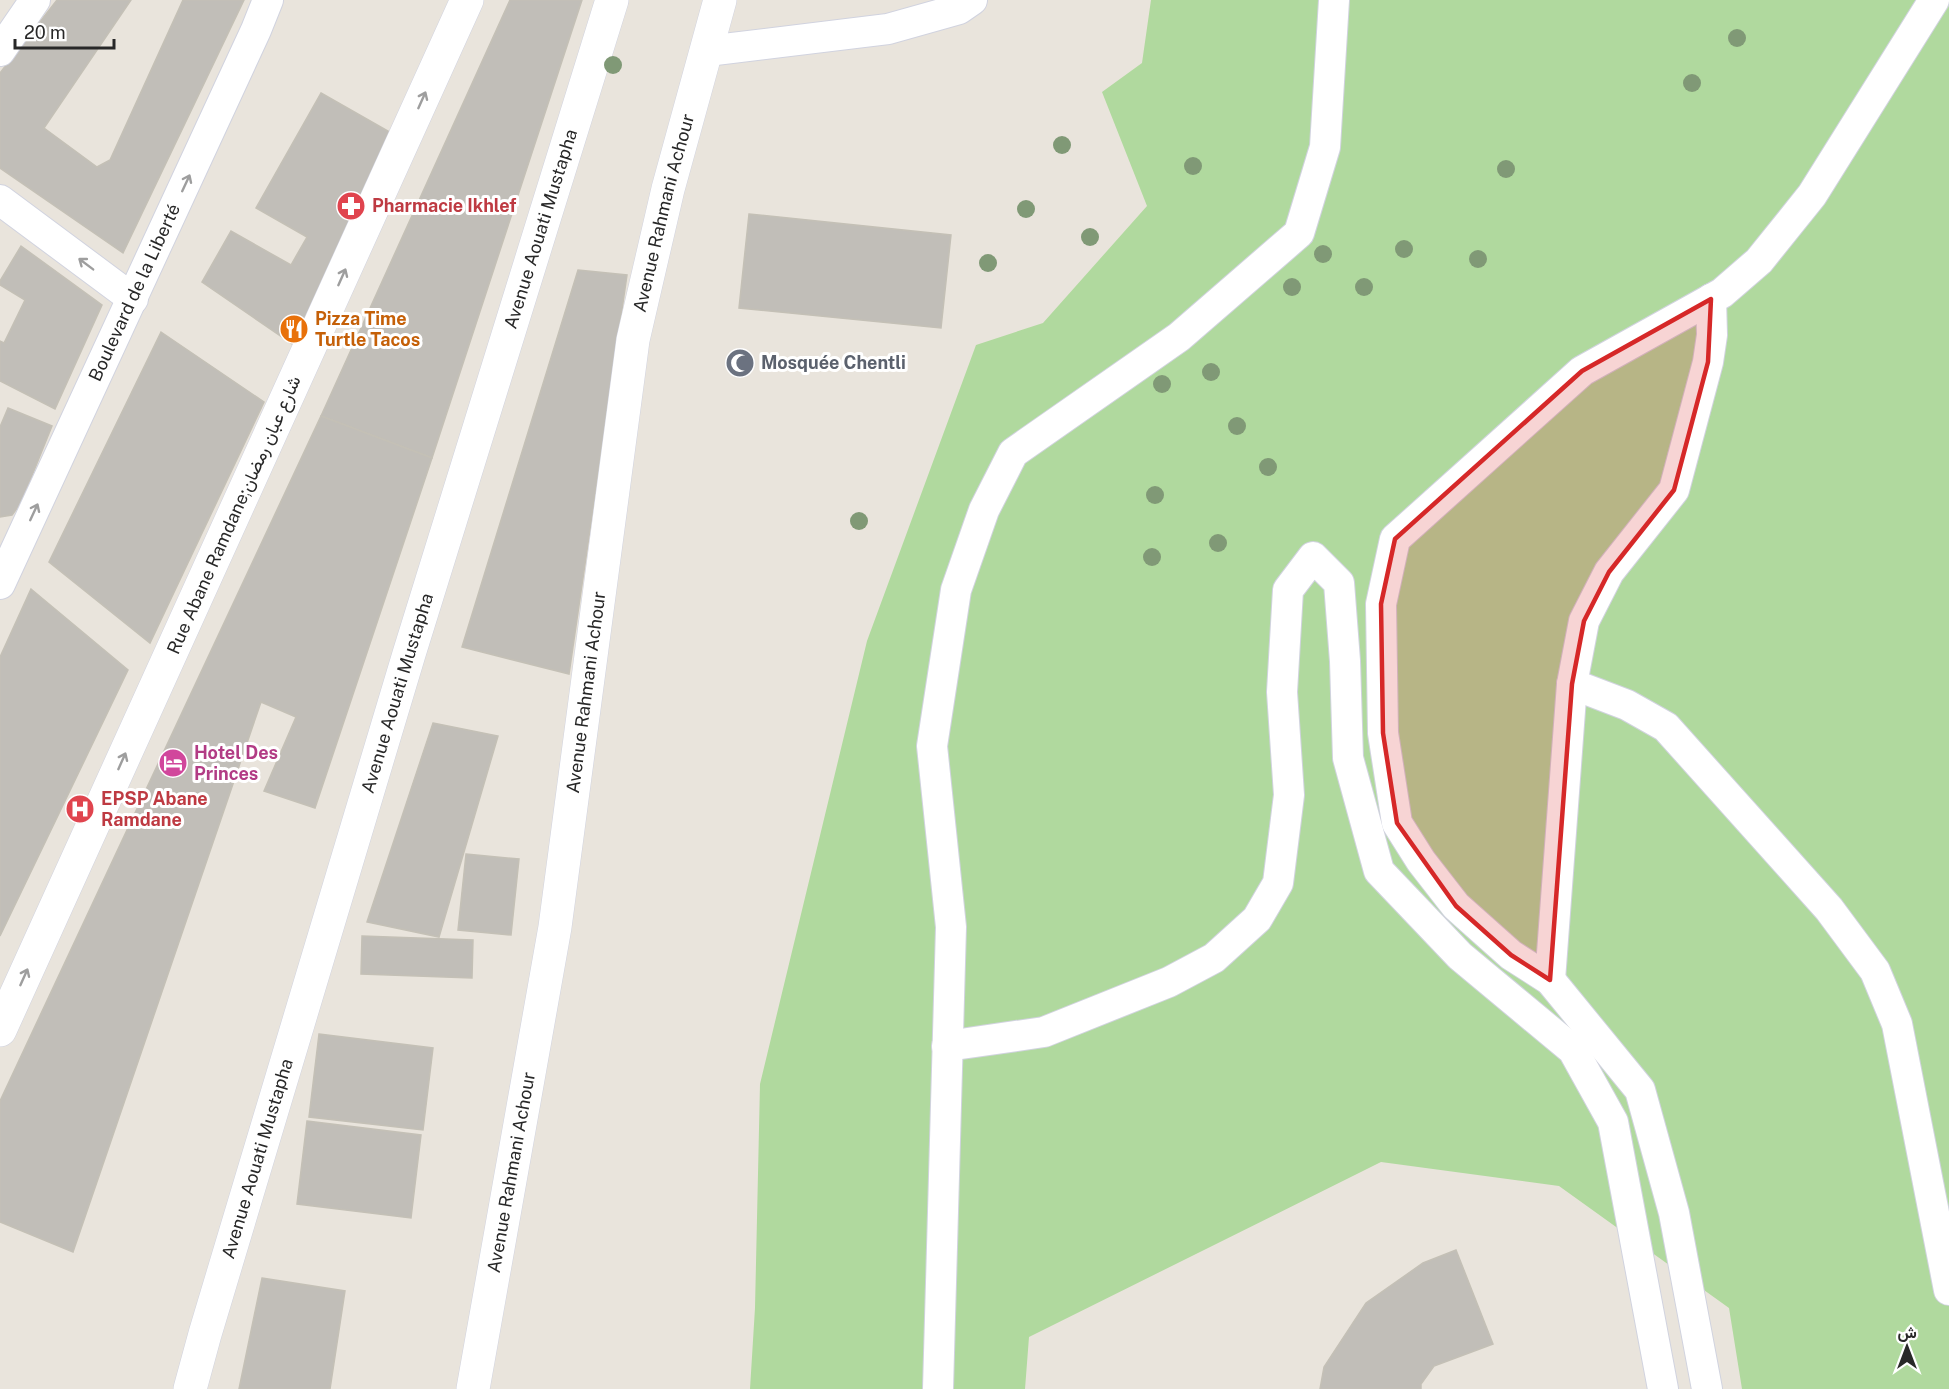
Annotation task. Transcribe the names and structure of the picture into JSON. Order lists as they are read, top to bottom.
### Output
{
  "streets": {
    "street": [
      "Avenue Rahmani Achour",
      "Avenue Aouati Mustapha",
      "Boulevard de la Liberté",
      "Rue Abane Ramdane;شارع عبان رمضان"
    ]
  },
  "one_way": ["Boulevard de la Liberté", "Rue Abane Ramdane;شارع عبان رمضان"],
  "places": {
    "pharmacy": ["Pharmacie Ikhlef"],
    "restaurant": ["Pizza Time Turtle Tacos"],
    "mosque": ["Mosquée Chentli"],
    "hotel": ["Hotel Des Princes"],
    "hospital": ["EPSP Abane Ramdane"]
  },
  "scale_bar": "20 m",
  "north": "top"
}
